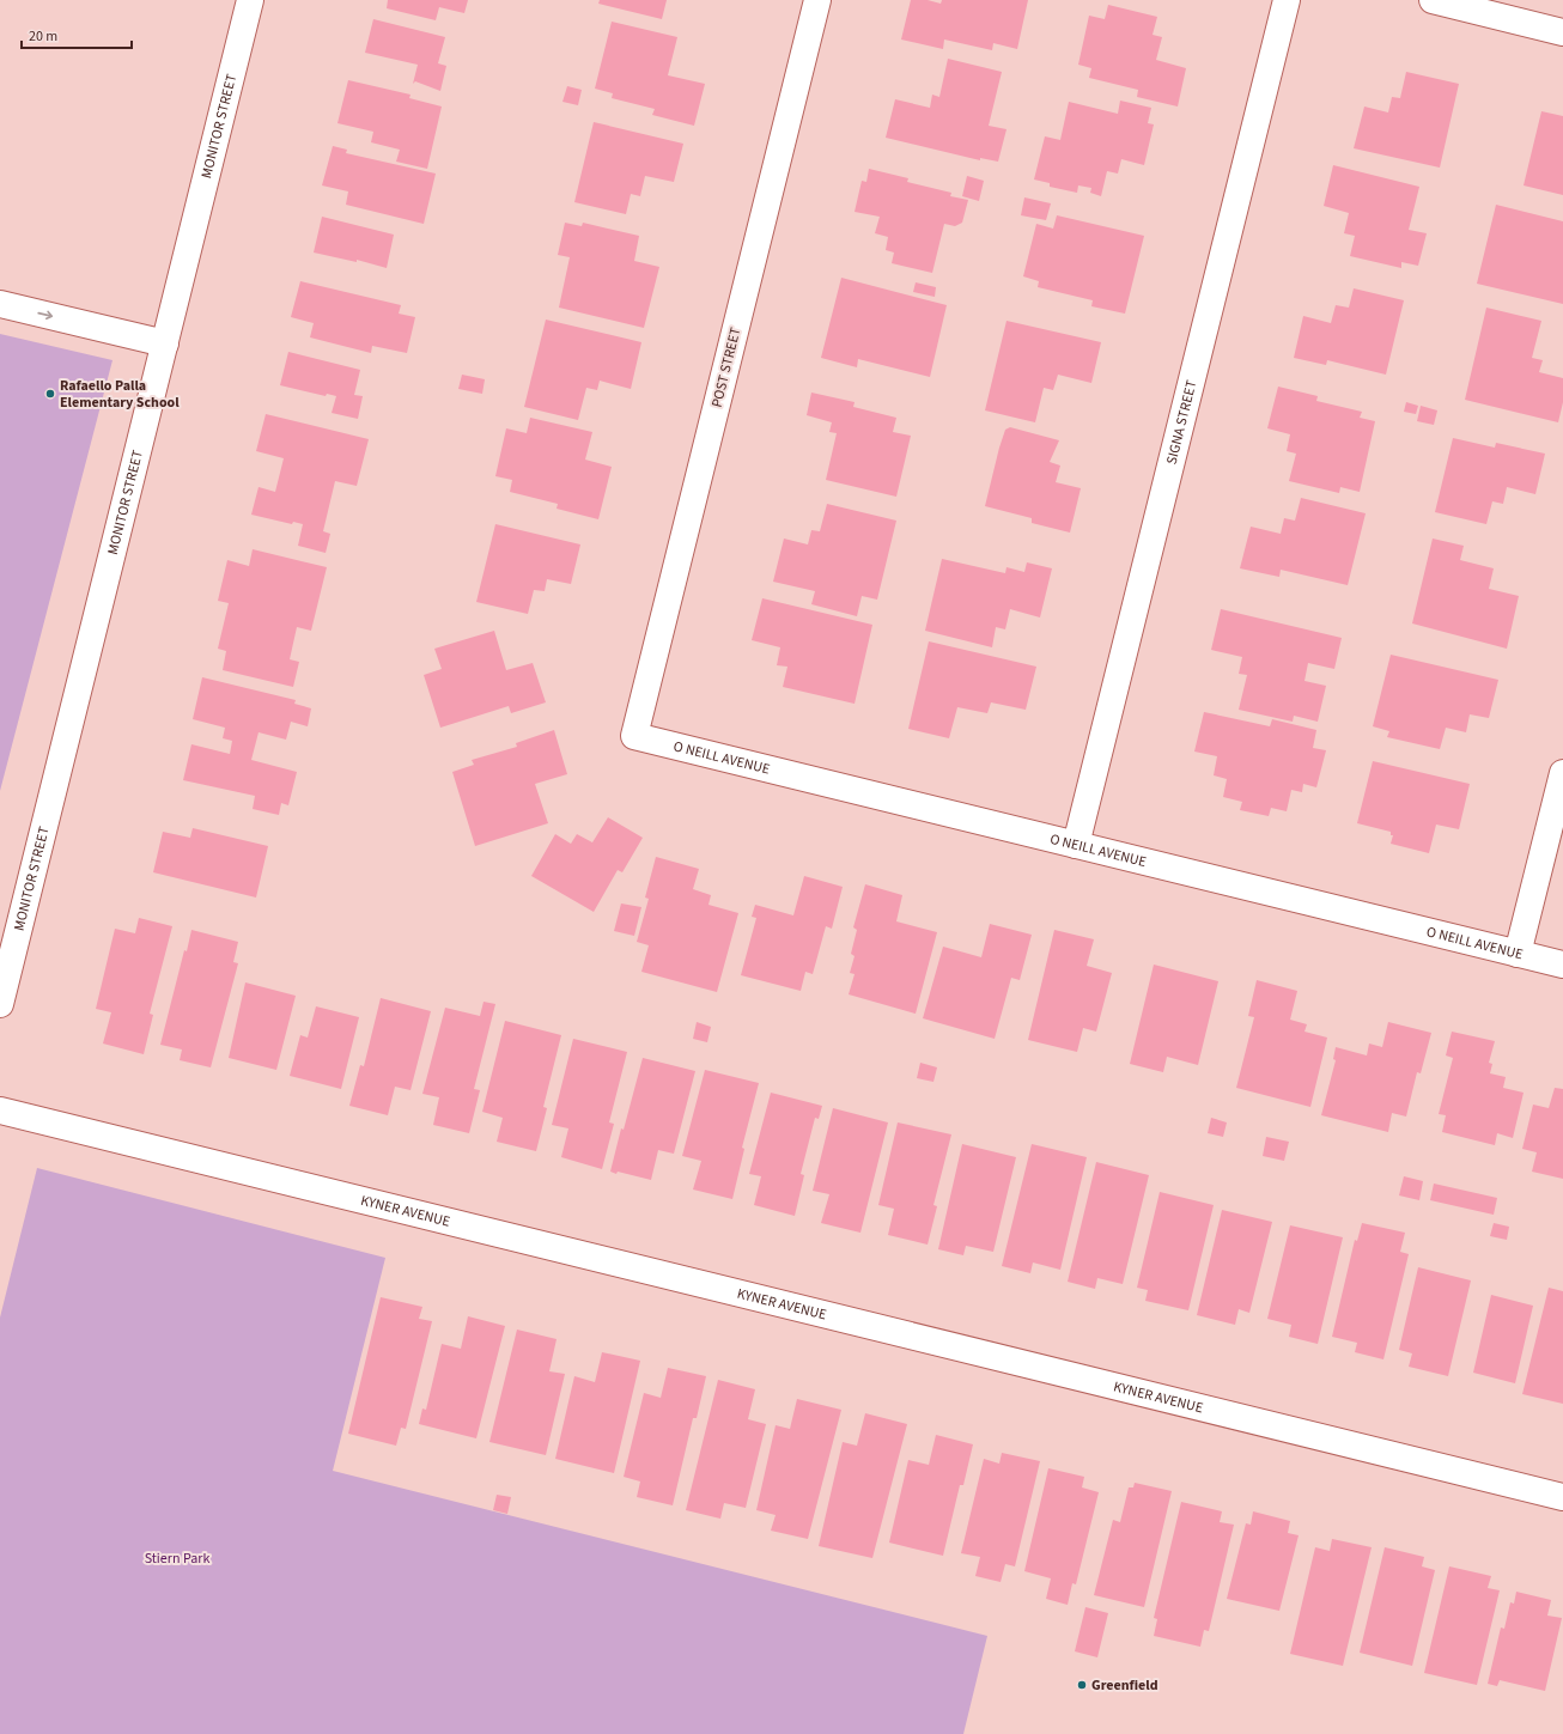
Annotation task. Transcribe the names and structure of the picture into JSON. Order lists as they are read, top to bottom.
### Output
{
  "streets": {
    "street": [
      "MONITOR STREET",
      "POST STREET",
      "SIGNA STREET",
      "O NEILL AVENUE",
      "KYNER AVENUE"
    ]
  },
  "crossings": [
    ["POST STREET", "O NEILL AVENUE"],
    ["SIGNA STREET", "O NEILL AVENUE"]
  ],
  "parks": ["Stiern Park"],
  "places": ["Rafaello Palla Elementary School", "Greenfield"],
  "scale_bar": "20 m"
}
